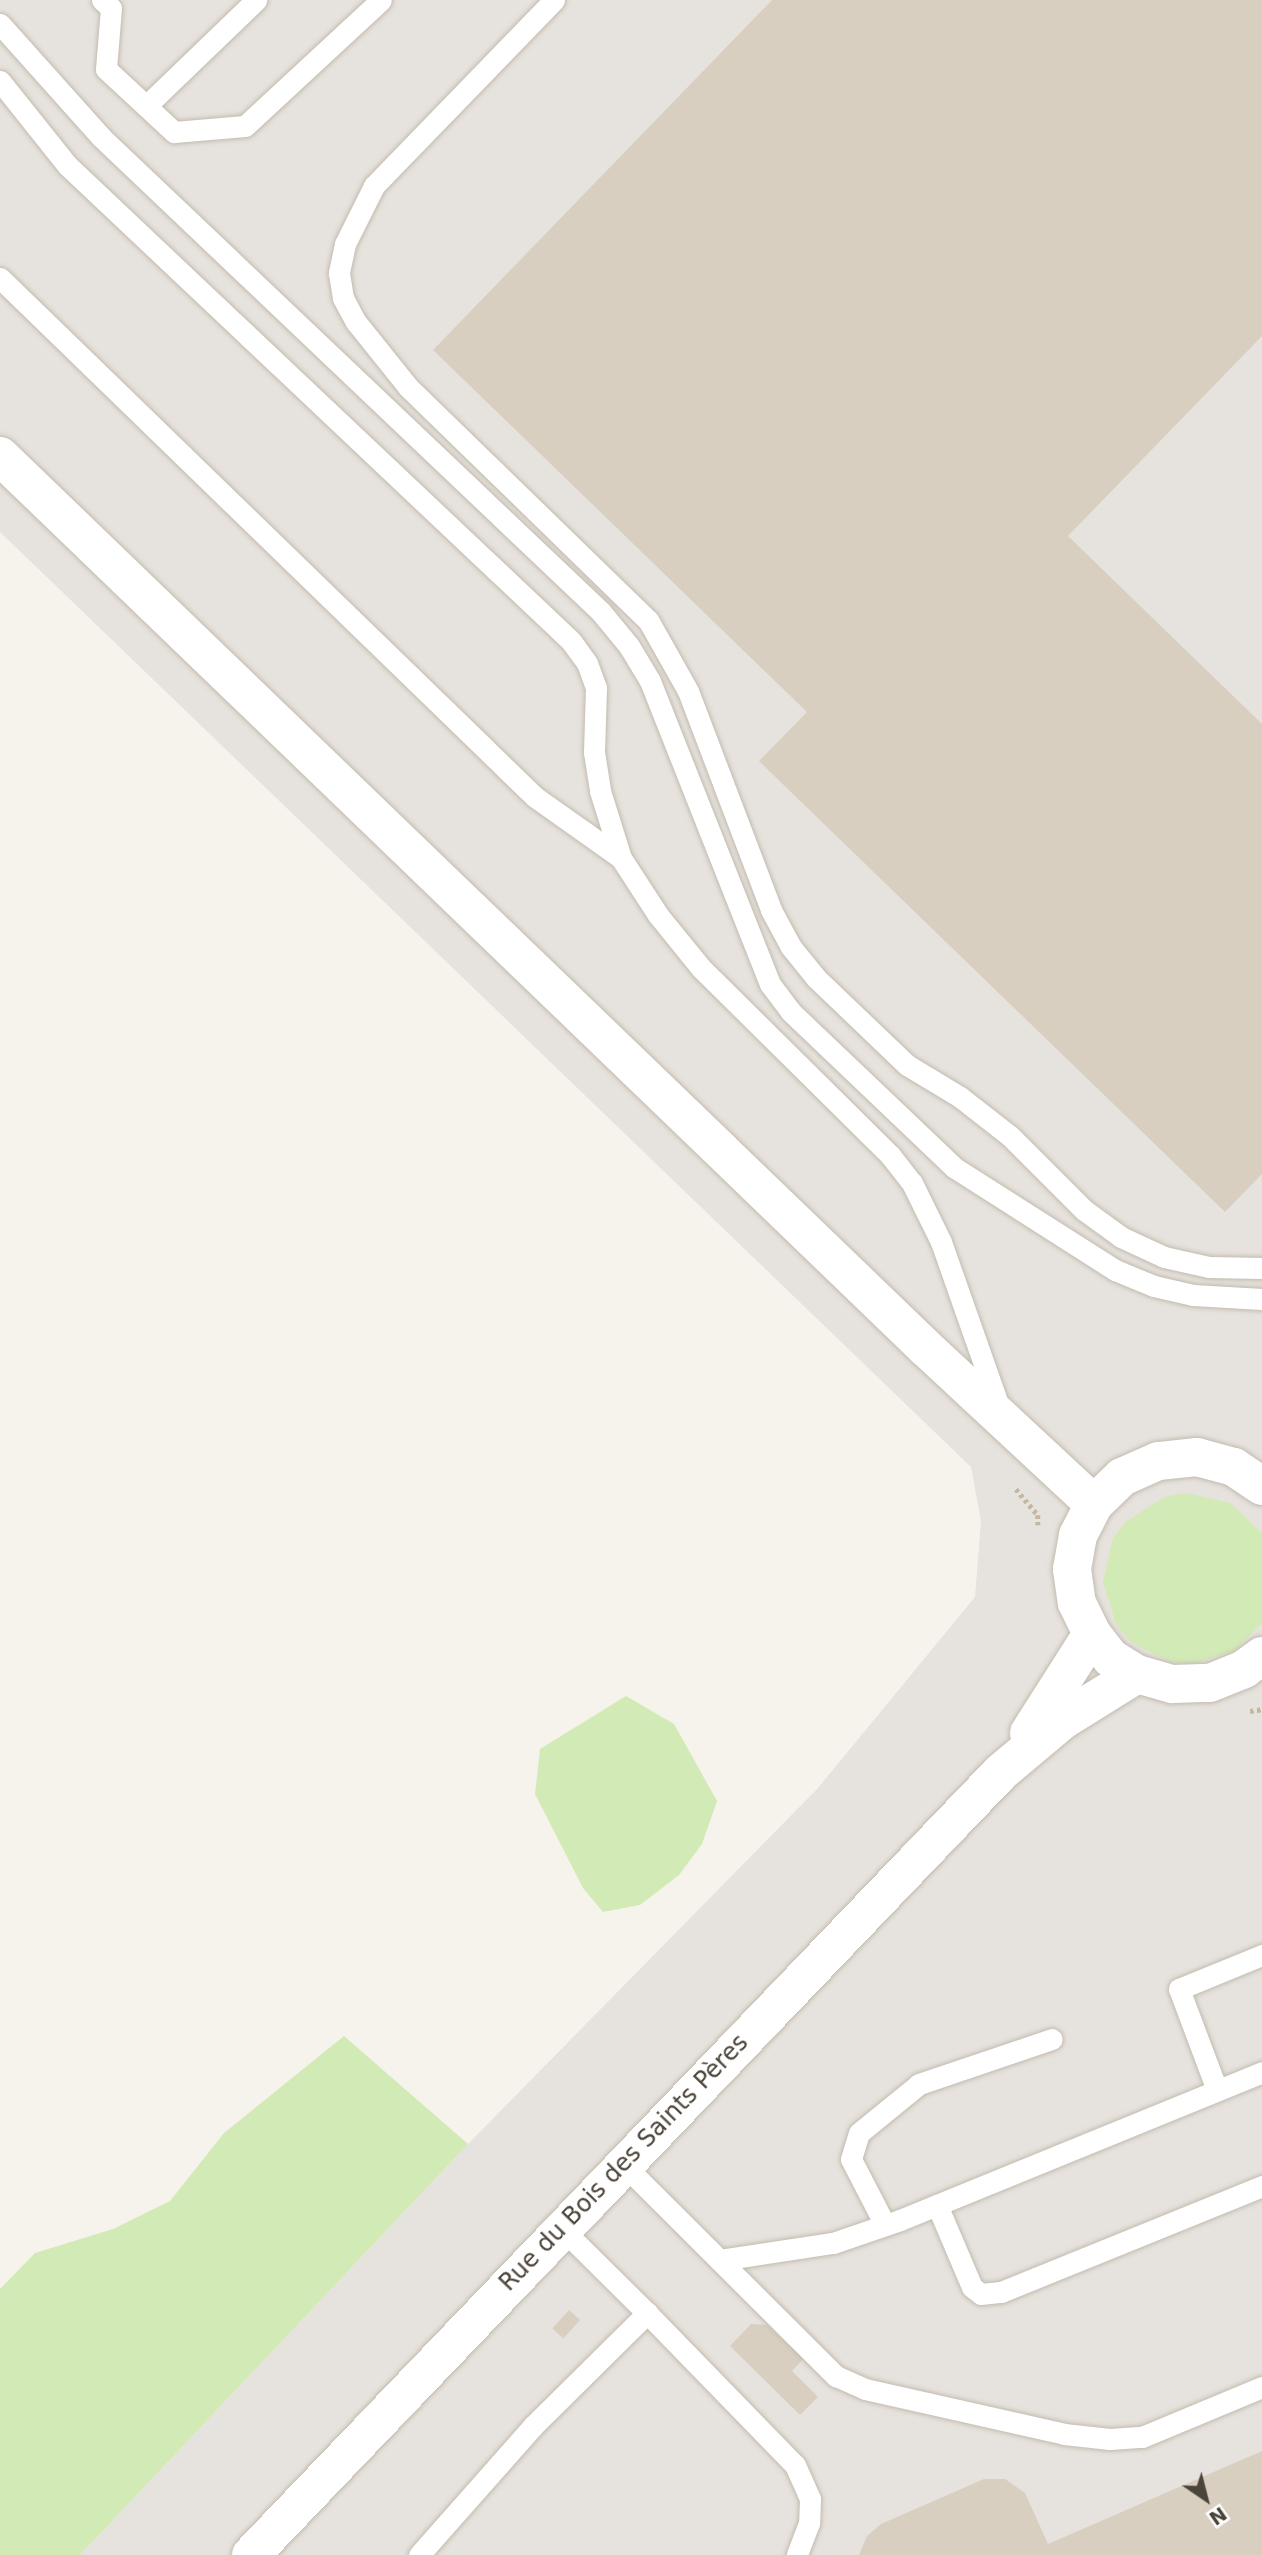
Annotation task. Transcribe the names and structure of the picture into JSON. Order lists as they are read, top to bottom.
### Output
{
  "streets": {
    "street": ["Rue du Bois des Saints Pères"]
  },
  "north": "bottom right"
}
